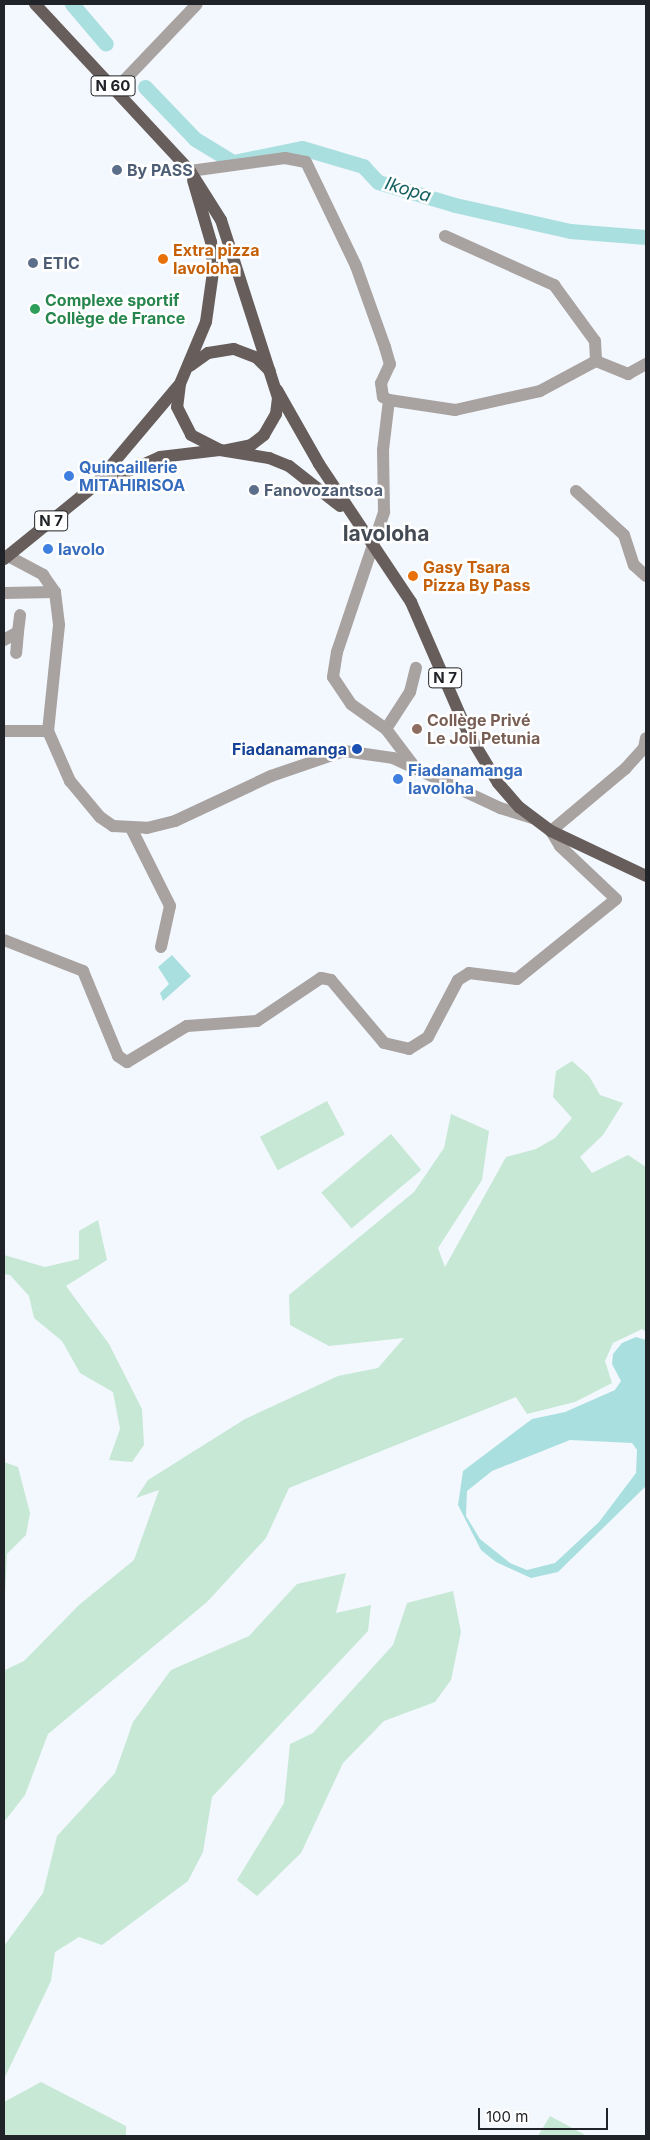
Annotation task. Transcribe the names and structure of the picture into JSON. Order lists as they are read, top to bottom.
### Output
{
  "streets": {
    "main road": ["N 60", "N 7"]
  },
  "districts": ["Iavoloha"],
  "water": ["Ikopa"],
  "places": [
    "By PASS",
    "Extra pizza Iavoloha",
    "ETIC",
    "Complexe sportif Collège de France",
    "Quincaillerie MITAHIRISOA",
    "Fanovozantsoa",
    "Iavolo",
    "Gasy Tsara Pizza By Pass",
    "Collège Privé Le Joli Petunia",
    "Fiadanamanga",
    "Fiadanamanga Iavoloha"
  ],
  "scale_bar": "100 m"
}
